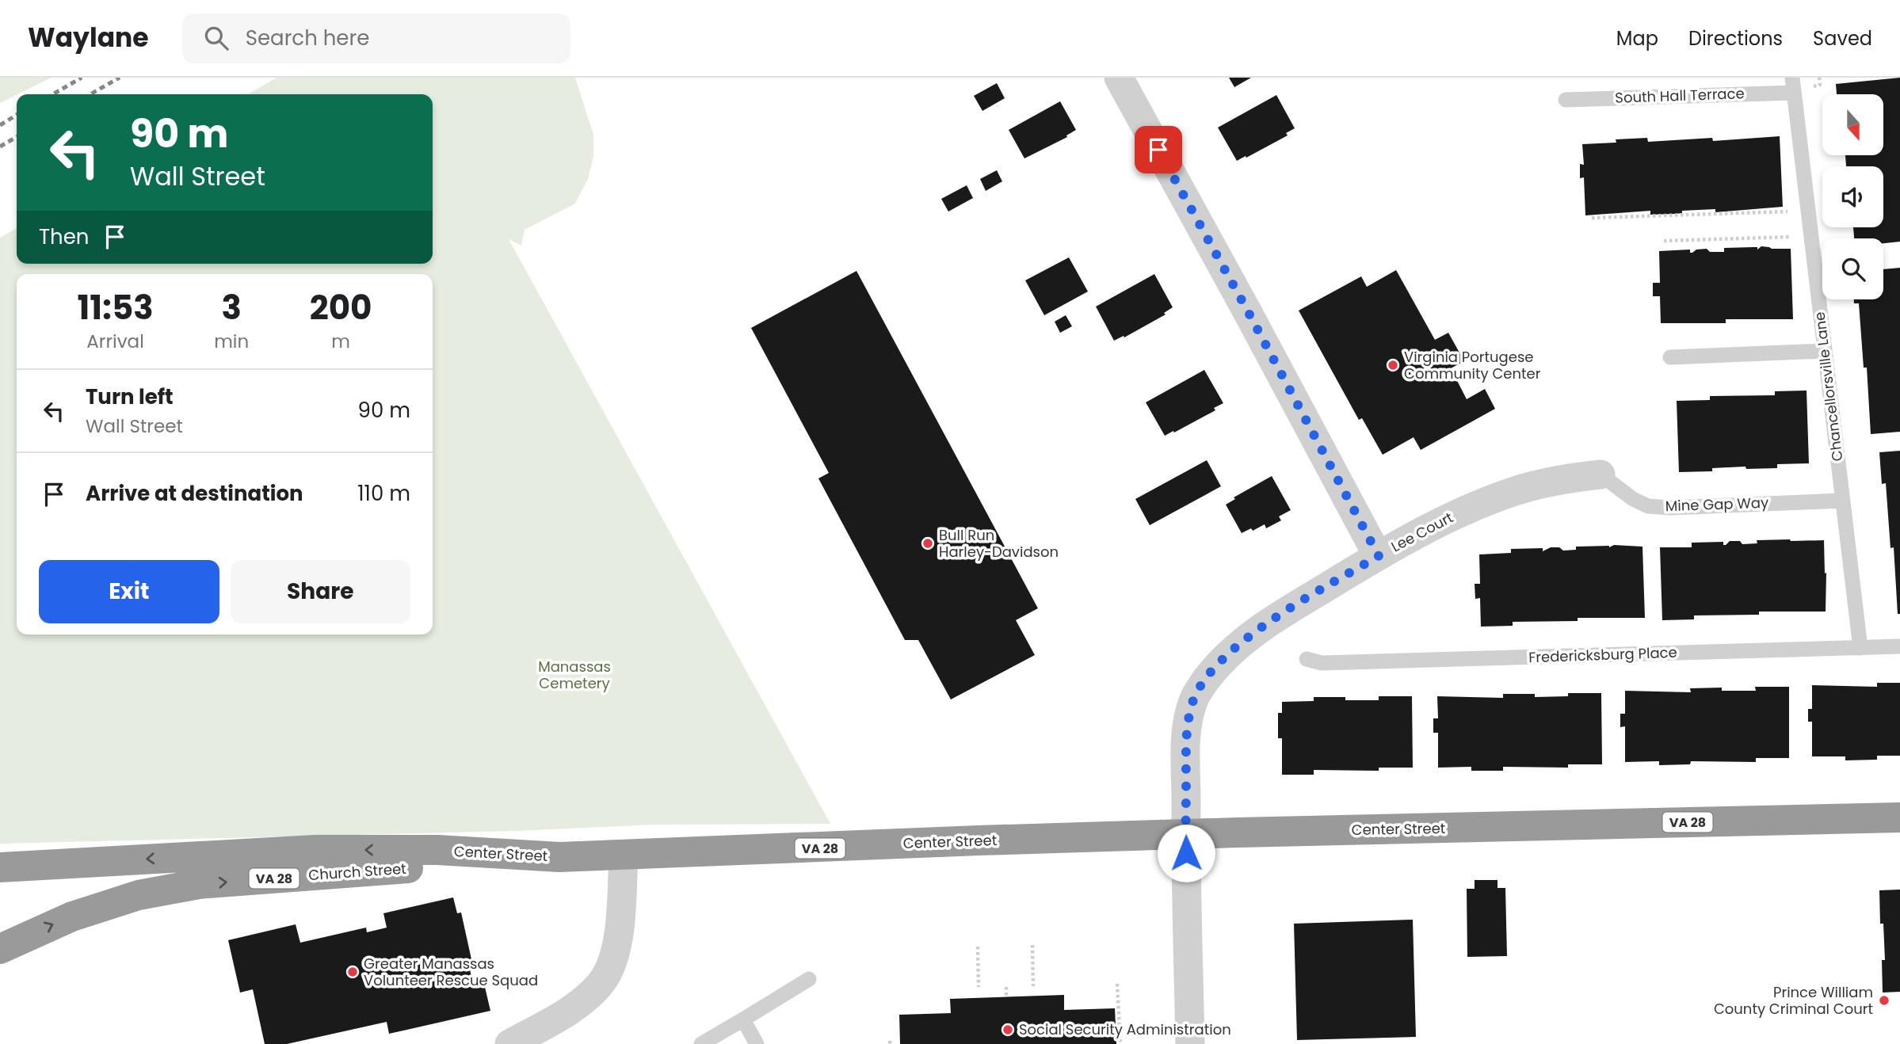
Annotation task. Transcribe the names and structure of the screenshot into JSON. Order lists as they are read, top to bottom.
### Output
{
  "streets": {
    "highway": ["VA 28", "Center Street", "Church Street"],
    "street": ["Lee Court"],
    "lane": [
      "South Hall Terrace",
      "Chancellorsville Lane",
      "Mine Gap Way",
      "Fredericksburg Place"
    ]
  },
  "crossings": [
    ["South Hall Terrace", "Chancellorsville Lane"],
    ["Chancellorsville Lane", "Mine Gap Way"],
    ["Chancellorsville Lane", "Fredericksburg Place"],
    ["Mine Gap Way", "Lee Court"],
    ["Lee Court", "Center Street"],
    ["Center Street", "Church Street"]
  ],
  "one_way": ["Church Street"],
  "parks": ["Manassas Cemetery"],
  "places": [
    "Virginia Portugese Community Center",
    "Bull Run Harley-Davidson",
    "Greater Manassas Volunteer Rescue Squad",
    "Prince William County Criminal Court",
    "Social Security Administration"
  ],
  "north": "bottom",
  "page": {
    "header": "Waylane",
    "search": "Search here",
    "nav": ["Map", "Directions", "Saved"],
    "turn": ["90 m", "Wall Street"],
    "then": "Then",
    "eta": [
      "11:53",
      "Arrival",
      "3",
      "min",
      "200",
      "m"
    ],
    "list": [
      {
        "name": "Turn left",
        "note": "Wall Street",
        "value": "90 m"
      },
      {
        "name": "Arrive at destination",
        "value": "110 m"
      }
    ],
    "buttons": ["Exit", "Share"]
  }
}
